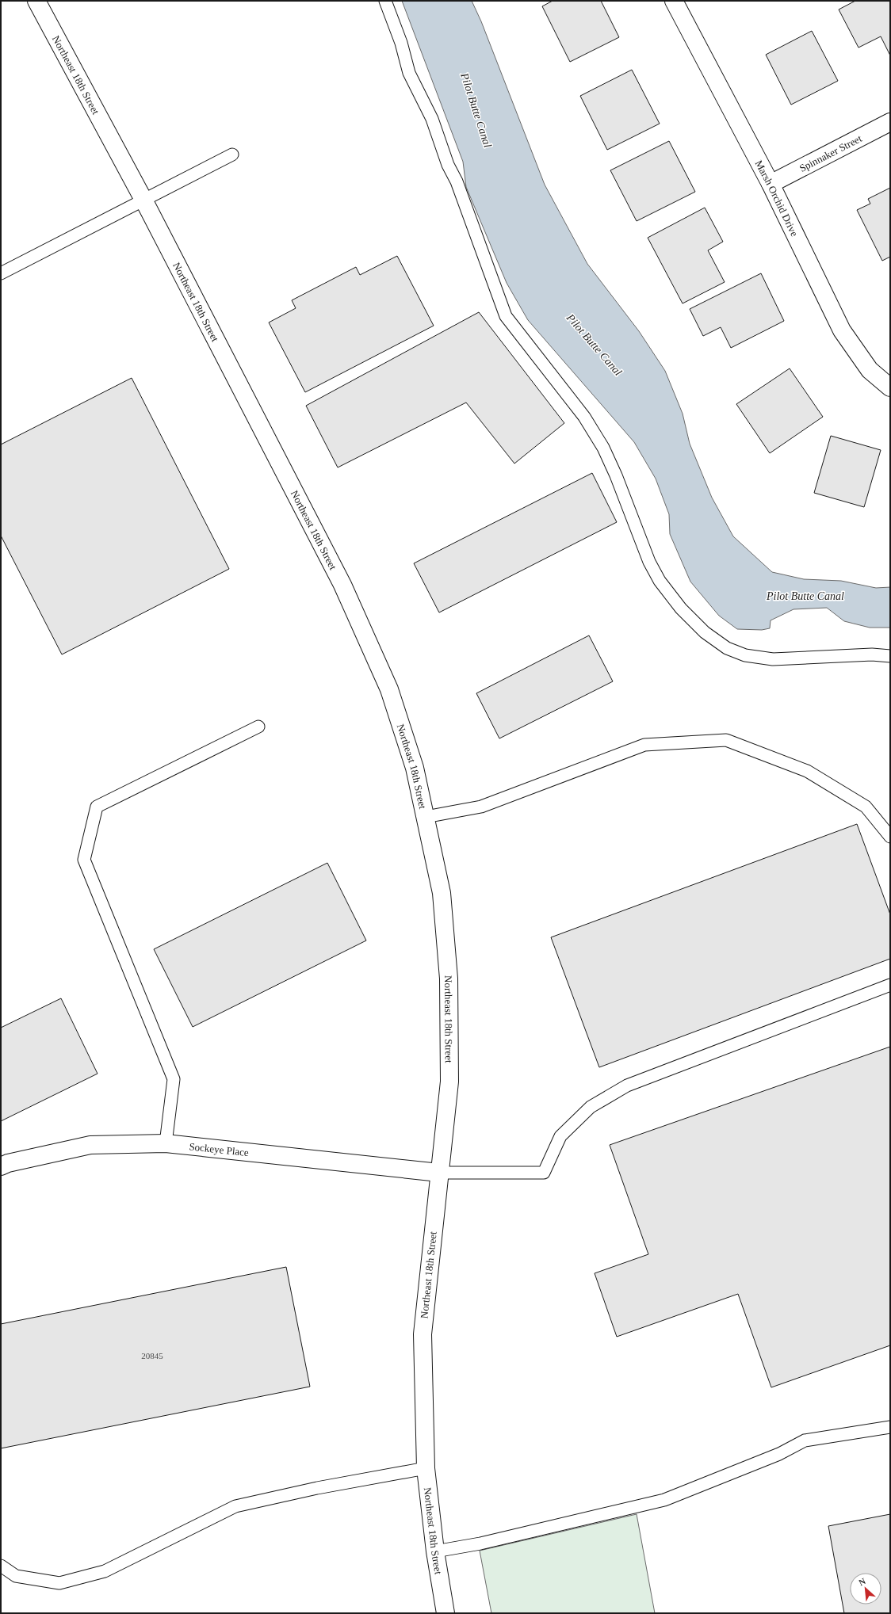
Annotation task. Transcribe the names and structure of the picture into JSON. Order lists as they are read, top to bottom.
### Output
{
  "streets": {
    "street": [
      "Northeast 18th Street",
      "Spinnaker Street",
      "Marsh Orchid Drive",
      "Sockeye Place"
    ]
  },
  "crossings": [
    ["Northeast 18th Street", "Sockeye Place"],
    ["Spinnaker Street", "Marsh Orchid Drive"]
  ],
  "water": ["Pilot Butte Canal"],
  "house_numbers": ["20845"],
  "north": "top left"
}
